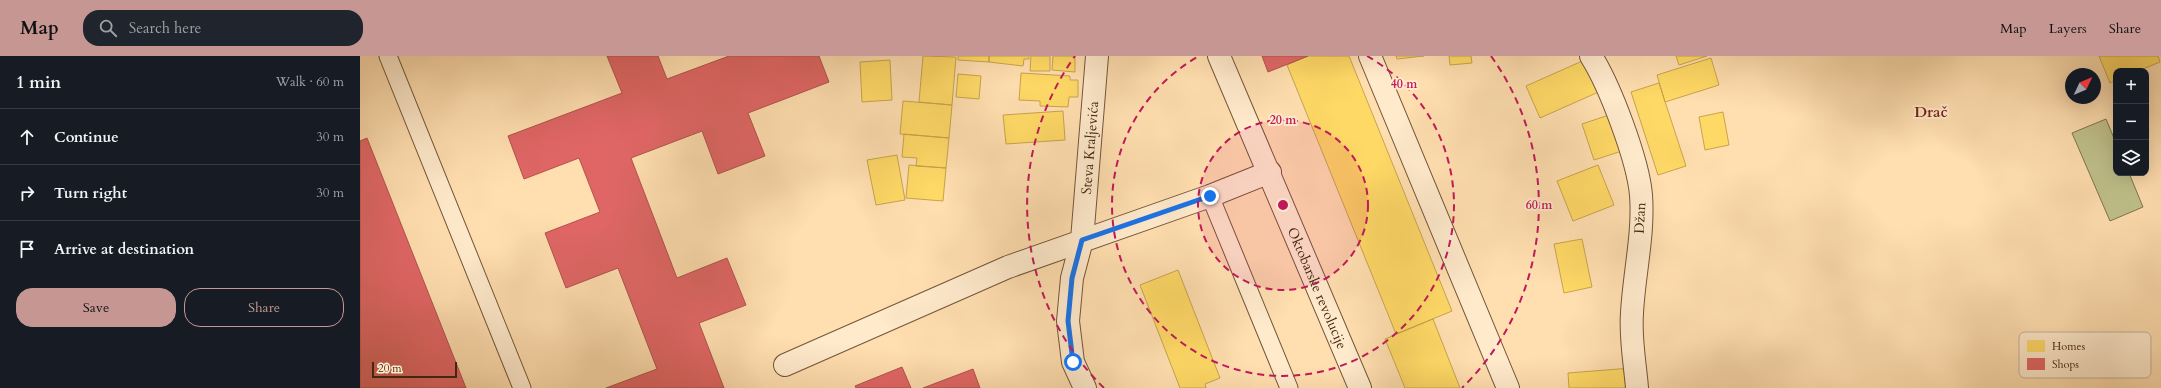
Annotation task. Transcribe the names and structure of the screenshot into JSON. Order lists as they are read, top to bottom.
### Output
{
  "streets": {
    "street": ["Steva Kraljevića", "Džan", "Oktobarske revolucije"]
  },
  "districts": ["Drač"],
  "legend": ["Homes", "Shops"],
  "scale_bar": "20 m",
  "north": "top right",
  "page": {
    "header": "Map",
    "search": "Search here",
    "nav": ["Map", "Layers", "Share"],
    "heading": ["1 min", "Walk · 60 m"],
    "map_buttons": ["+", "−"],
    "list": [
      ["Continue", "30 m"],
      ["Turn right", "30 m"],
      "Arrive at destination"
    ],
    "buttons": ["Save", "Share"],
    "scale": "20 m"
  },
  "rings": ["40 m", "20 m", "60 m"]
}
